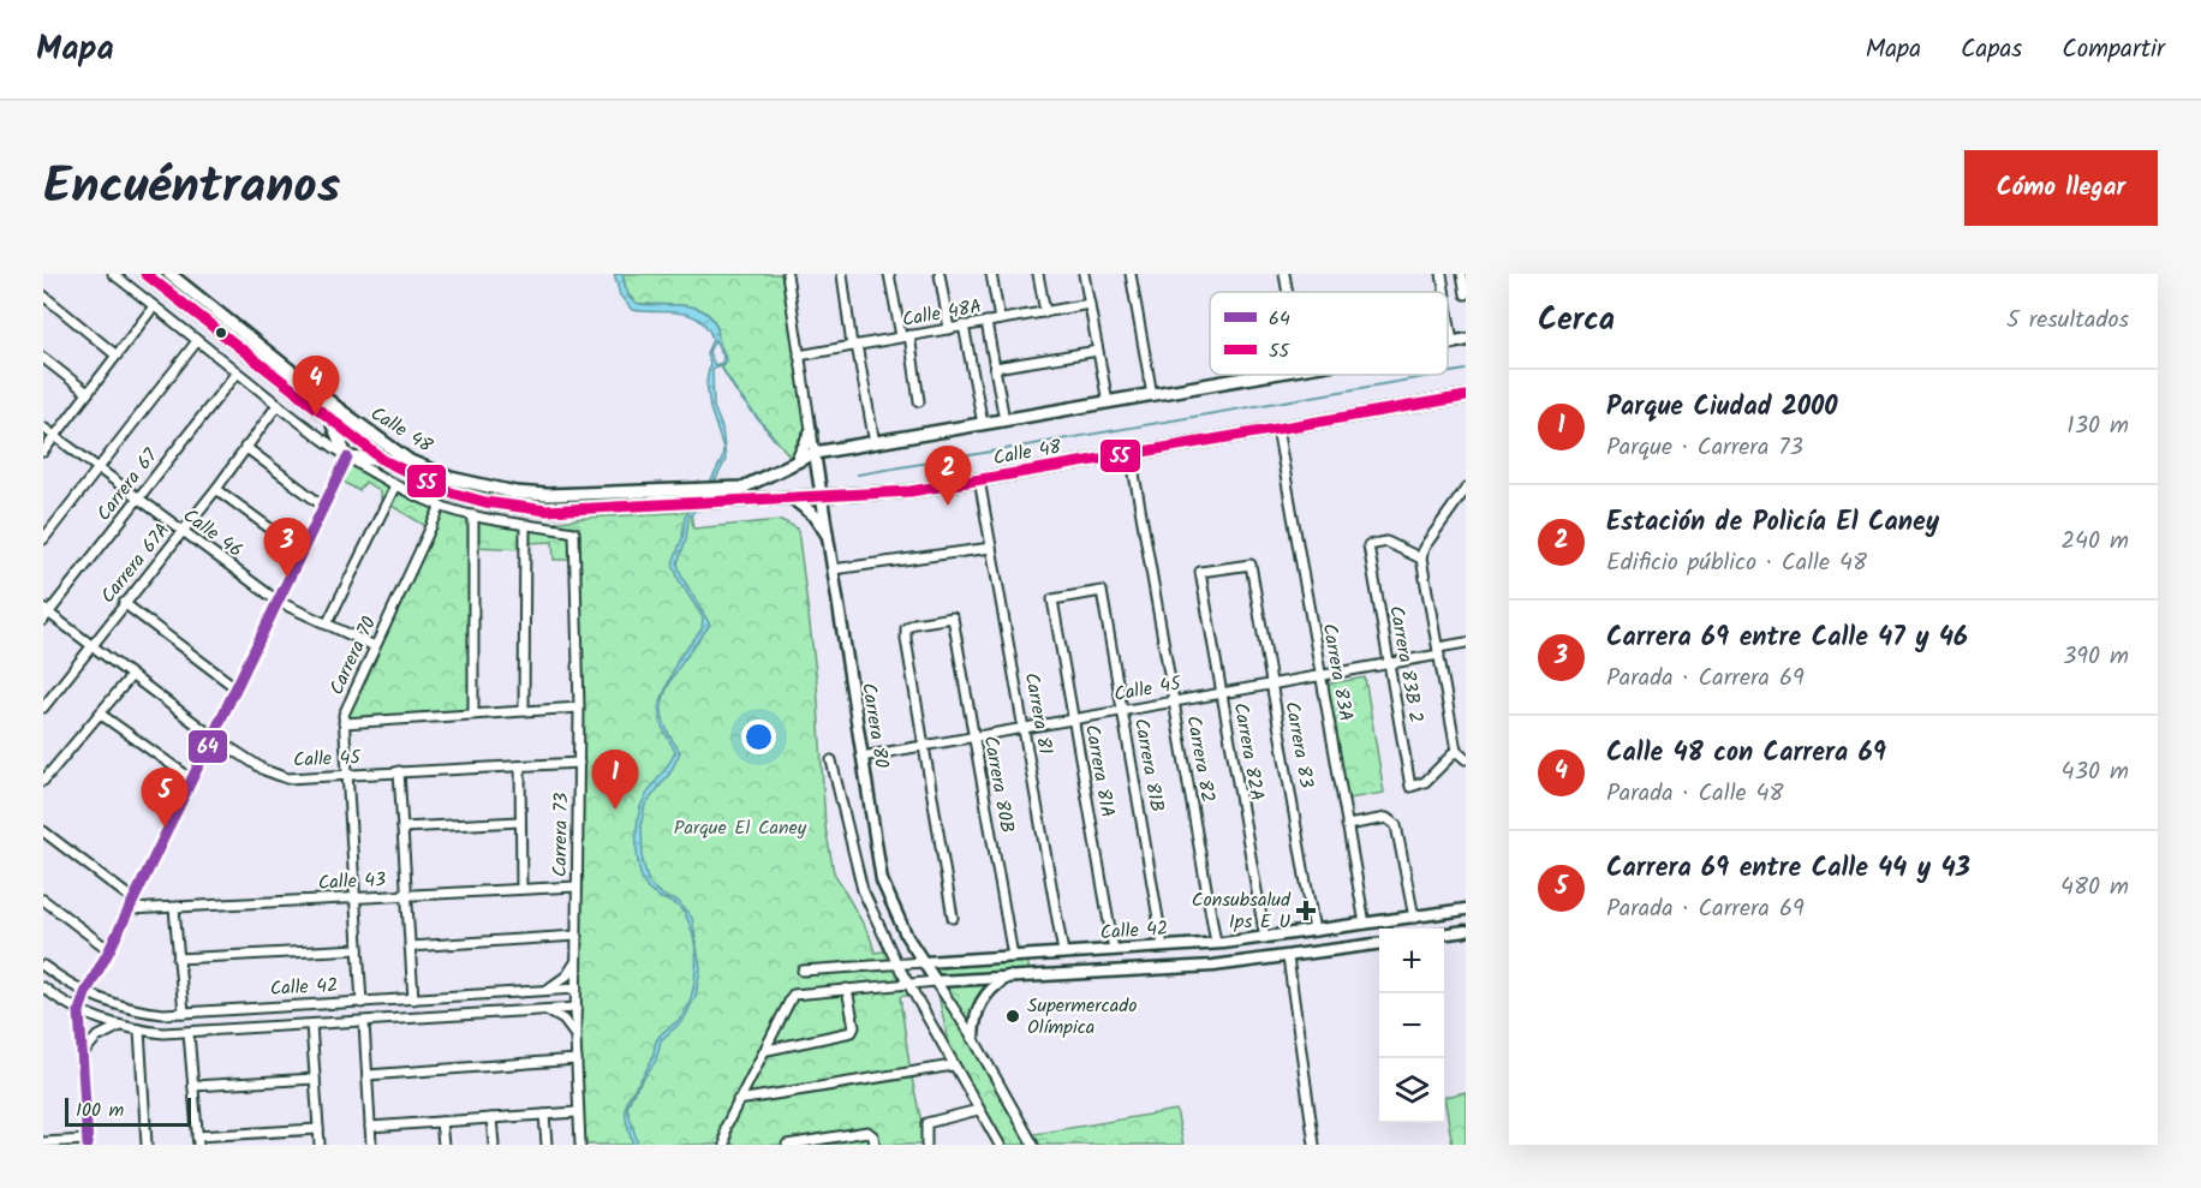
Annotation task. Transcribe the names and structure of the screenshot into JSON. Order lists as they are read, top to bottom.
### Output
{
  "streets": {
    "main road": ["Calle 48"],
    "street": [
      "Calle 48A",
      "Carrera 67",
      "Calle 46",
      "Carrera 67A",
      "Carrera 70",
      "Carrera 83B 2",
      "Carrera 83A",
      "Calle 45",
      "Carrera 81",
      "Carrera 80",
      "Carrera 83",
      "Carrera 82A",
      "Carrera 82",
      "Carrera 81B",
      "Carrera 81A",
      "Carrera 80B",
      "Carrera 73",
      "Calle 43",
      "Calle 42"
    ]
  },
  "crossings": [
    ["Calle 48A", "Carrera 80"],
    ["Calle 48", "Carrera 83A"],
    ["Calle 48", "Carrera 81"],
    ["Calle 48", "Carrera 80"],
    ["Calle 48", "Carrera 82"],
    ["Carrera 67", "Calle 46"],
    ["Carrera 67", "Calle 45"],
    ["Calle 46", "Carrera 67A"],
    ["Calle 46", "Carrera 70"],
    ["Carrera 67A", "Calle 45"],
    ["Carrera 70", "Calle 45"],
    ["Carrera 70", "Calle 43"],
    ["Carrera 70", "Calle 42"],
    ["Carrera 83B 2", "Calle 45"],
    ["Carrera 83A", "Calle 45"],
    ["Carrera 83A", "Calle 42"],
    ["Calle 45", "Carrera 81"],
    ["Calle 45", "Carrera 80"],
    ["Calle 45", "Carrera 83"],
    ["Calle 45", "Carrera 82A"],
    ["Calle 45", "Carrera 82"],
    ["Calle 45", "Carrera 81B"],
    ["Calle 45", "Carrera 81A"],
    ["Calle 45", "Carrera 80B"],
    ["Calle 45", "Carrera 73"],
    ["Carrera 81", "Calle 42"],
    ["Carrera 80", "Calle 42"],
    ["Carrera 83", "Carrera 82A"],
    ["Carrera 83", "Calle 42"],
    ["Carrera 82A", "Calle 42"],
    ["Carrera 82", "Calle 42"],
    ["Carrera 81B", "Carrera 81A"],
    ["Carrera 81B", "Calle 42"],
    ["Carrera 81A", "Calle 42"],
    ["Carrera 80B", "Calle 42"],
    ["Carrera 73", "Calle 43"],
    ["Carrera 73", "Calle 42"]
  ],
  "parks": ["Parque El Caney"],
  "places": {
    "health": ["Consubsalud Ips E U"],
    "other": ["Supermercado Olímpica"]
  },
  "lines": ["transit line 55", "transit line 64"],
  "legend": ["64", "55"],
  "scale_bar": "100 m",
  "page": {
    "header": "Mapa",
    "nav": ["Mapa", "Capas", "Compartir"],
    "title": "Encuéntranos",
    "buttons": "Cómo llegar",
    "heading": ["Cerca", "5 resultados"],
    "pins": [
      "4",
      "2",
      "3",
      "1",
      "5"
    ],
    "list": [
      {
        "mark": "1",
        "name": "Parque Ciudad 2000",
        "note": "Parque · Carrera 73",
        "value": "130 m"
      },
      {
        "mark": "2",
        "name": "Estación de Policía El Caney",
        "note": "Edificio público · Calle 48",
        "value": "240 m"
      },
      {
        "mark": "3",
        "name": "Carrera 69 entre Calle 47 y 46",
        "note": "Parada · Carrera 69",
        "value": "390 m"
      },
      {
        "mark": "4",
        "name": "Calle 48 con Carrera 69",
        "note": "Parada · Calle 48",
        "value": "430 m"
      },
      {
        "mark": "5",
        "name": "Carrera 69 entre Calle 44 y 43",
        "note": "Parada · Carrera 69",
        "value": "480 m"
      }
    ],
    "map_buttons": ["+", "−"],
    "scale": "100 m"
  }
}
